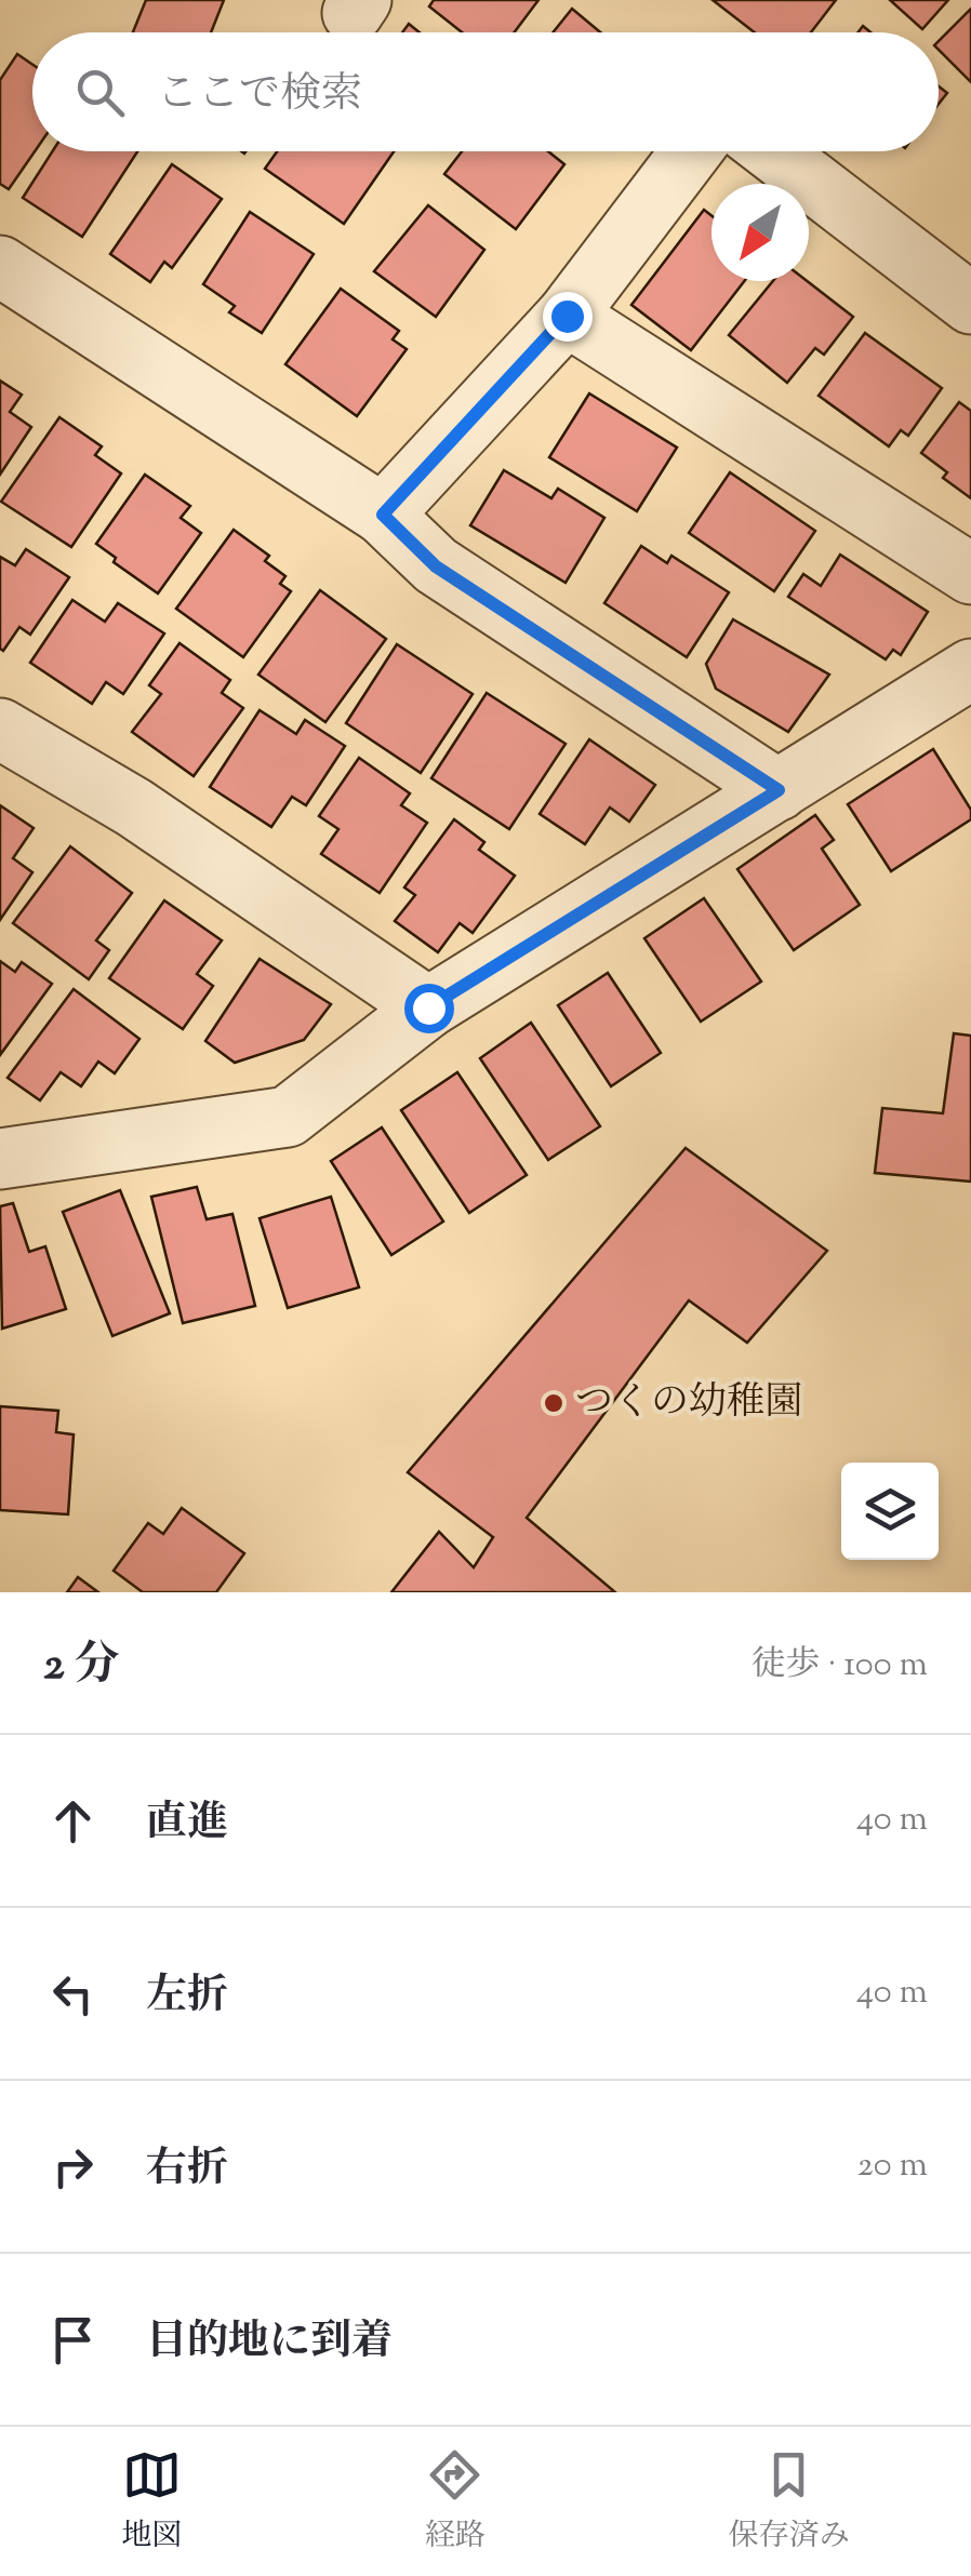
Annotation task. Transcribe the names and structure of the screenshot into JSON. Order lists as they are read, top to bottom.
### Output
{
  "places": ["つくの幼稚園"],
  "north": "bottom left",
  "page": {
    "search": "ここで検索",
    "heading": ["2 分", "徒歩 · 100 m"],
    "list": [
      ["直進", "40 m"],
      ["左折", "40 m"],
      ["右折", "20 m"],
      "目的地に到着"
    ],
    "nav": ["地図", "経路", "保存済み"]
  }
}
